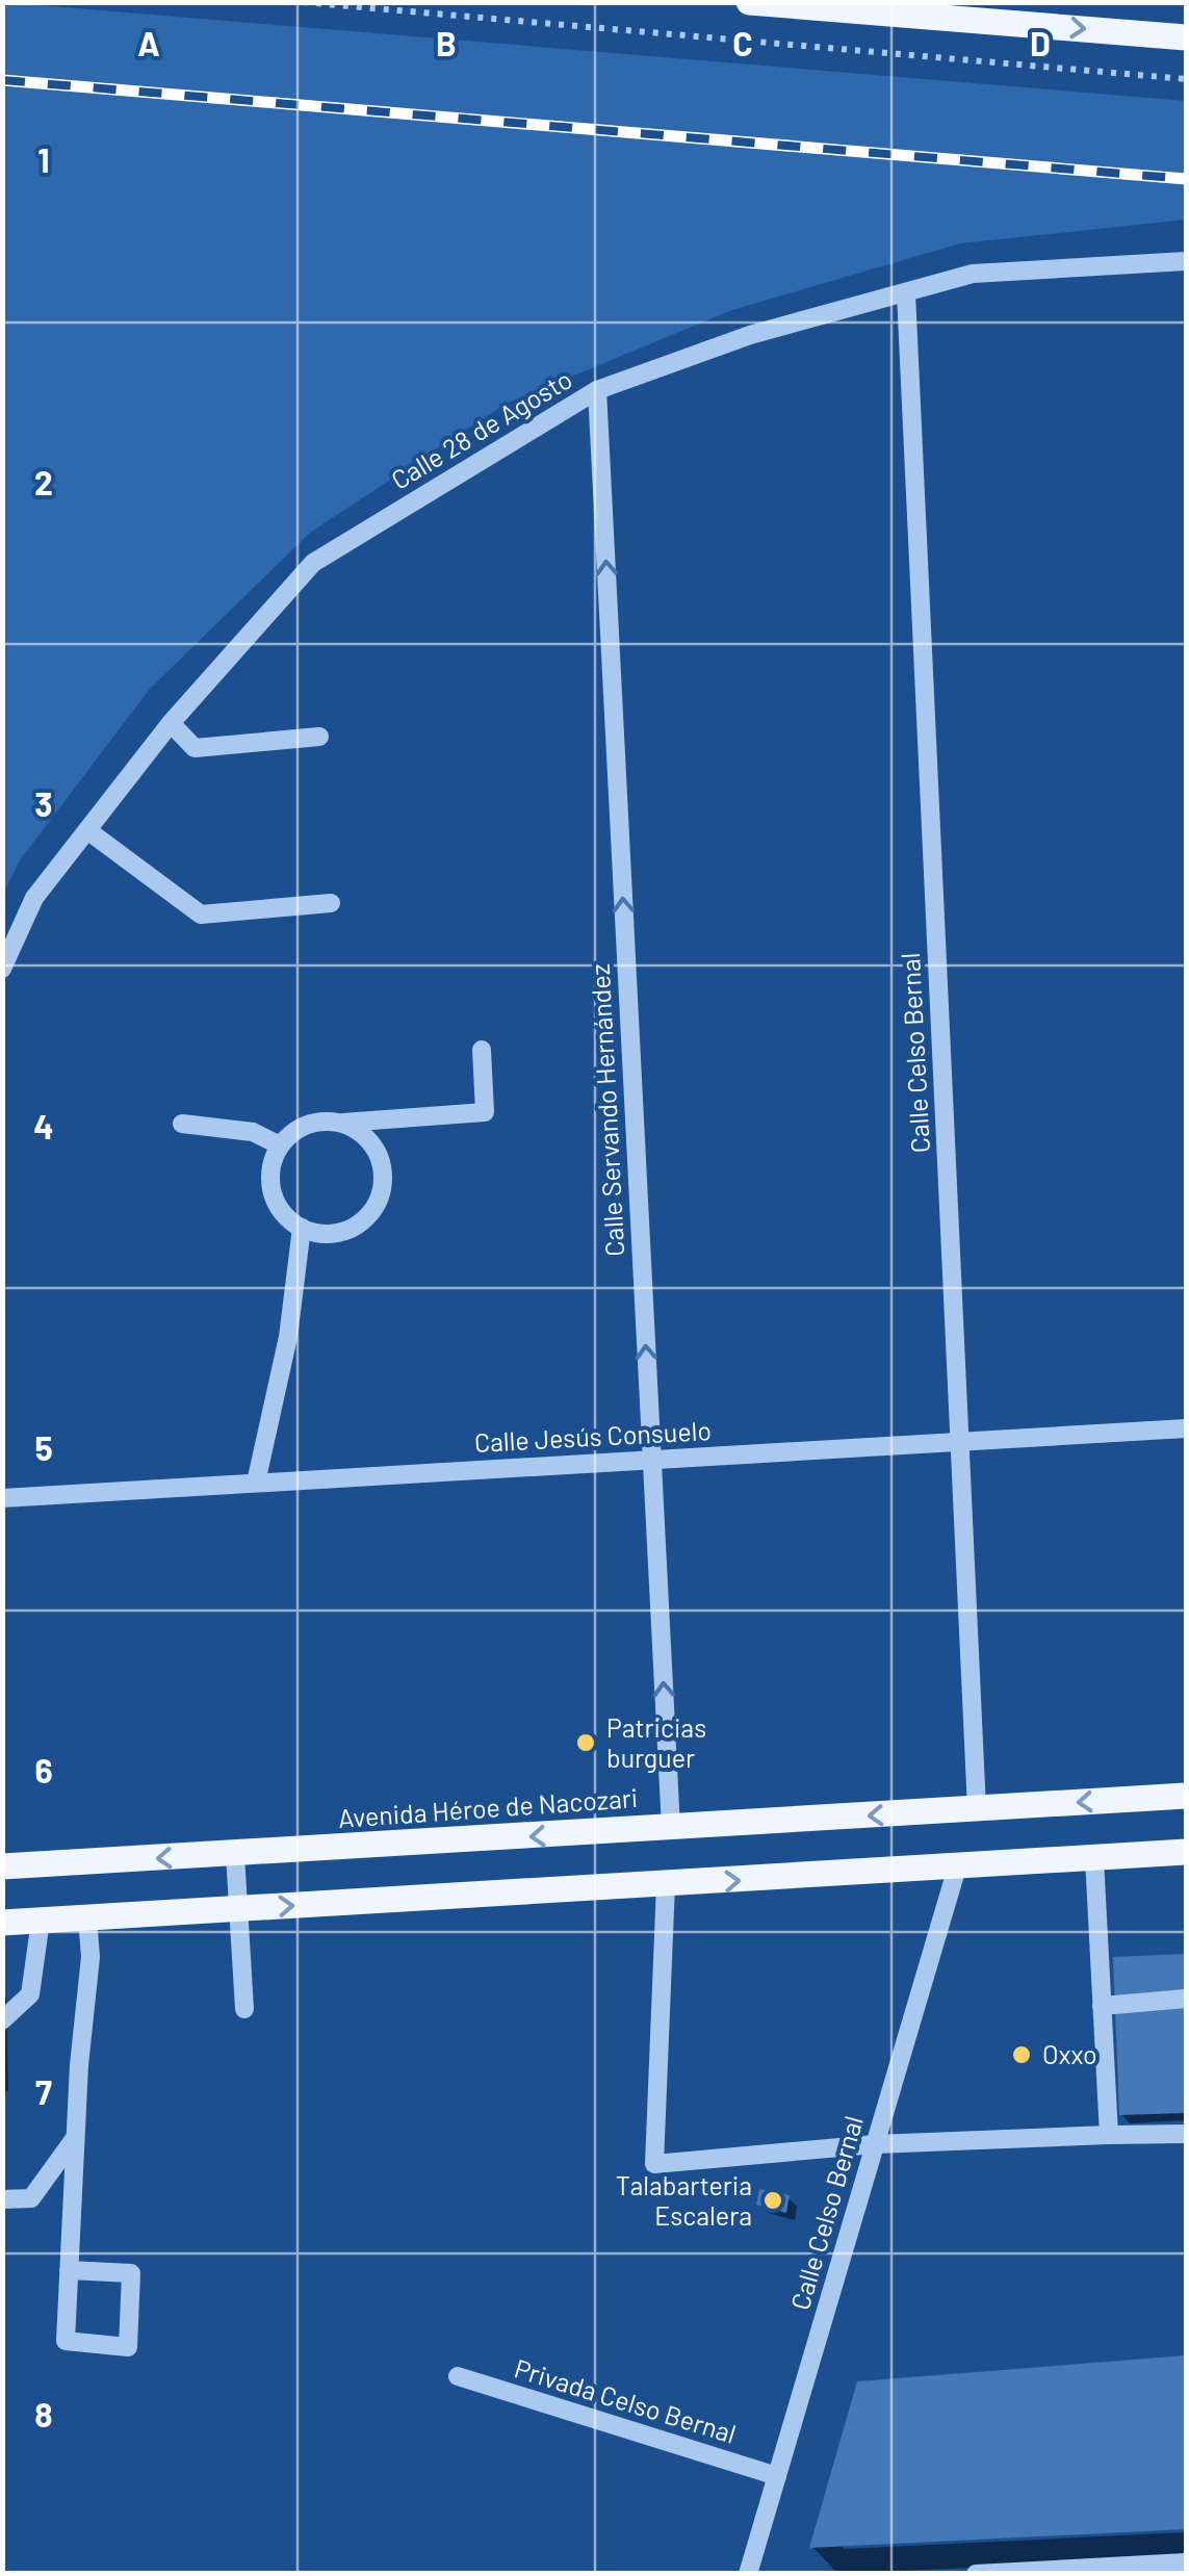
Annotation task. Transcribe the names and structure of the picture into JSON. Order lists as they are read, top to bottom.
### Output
{
  "streets": {
    "main road": ["Avenida Héroe de Nacozari"],
    "street": [
      "Calle 28 de Agosto",
      "Calle Celso Bernal",
      "Calle Servando Hernández",
      "Calle Jesús Consuelo",
      "Privada Celso Bernal"
    ]
  },
  "crossings": [
    ["Calle 28 de Agosto", "Calle Celso Bernal"],
    ["Calle 28 de Agosto", "Calle Servando Hernández"],
    ["Calle Celso Bernal", "Calle Jesús Consuelo"],
    ["Calle Celso Bernal", "Avenida Héroe de Nacozari"],
    ["Calle Celso Bernal", "Privada Celso Bernal"],
    ["Calle Servando Hernández", "Calle Jesús Consuelo"],
    ["Calle Servando Hernández", "Avenida Héroe de Nacozari"]
  ],
  "one_way": ["Calle Servando Hernández"],
  "places": ["Patricias burguer", "Oxxo", "Talabarteria Escalera"],
  "grid": {
    "columns": [
      "A",
      "B",
      "C",
      "D"
    ],
    "rows": [
      "1",
      "2",
      "3",
      "4",
      "5",
      "6",
      "7",
      "8"
    ]
  }
}
